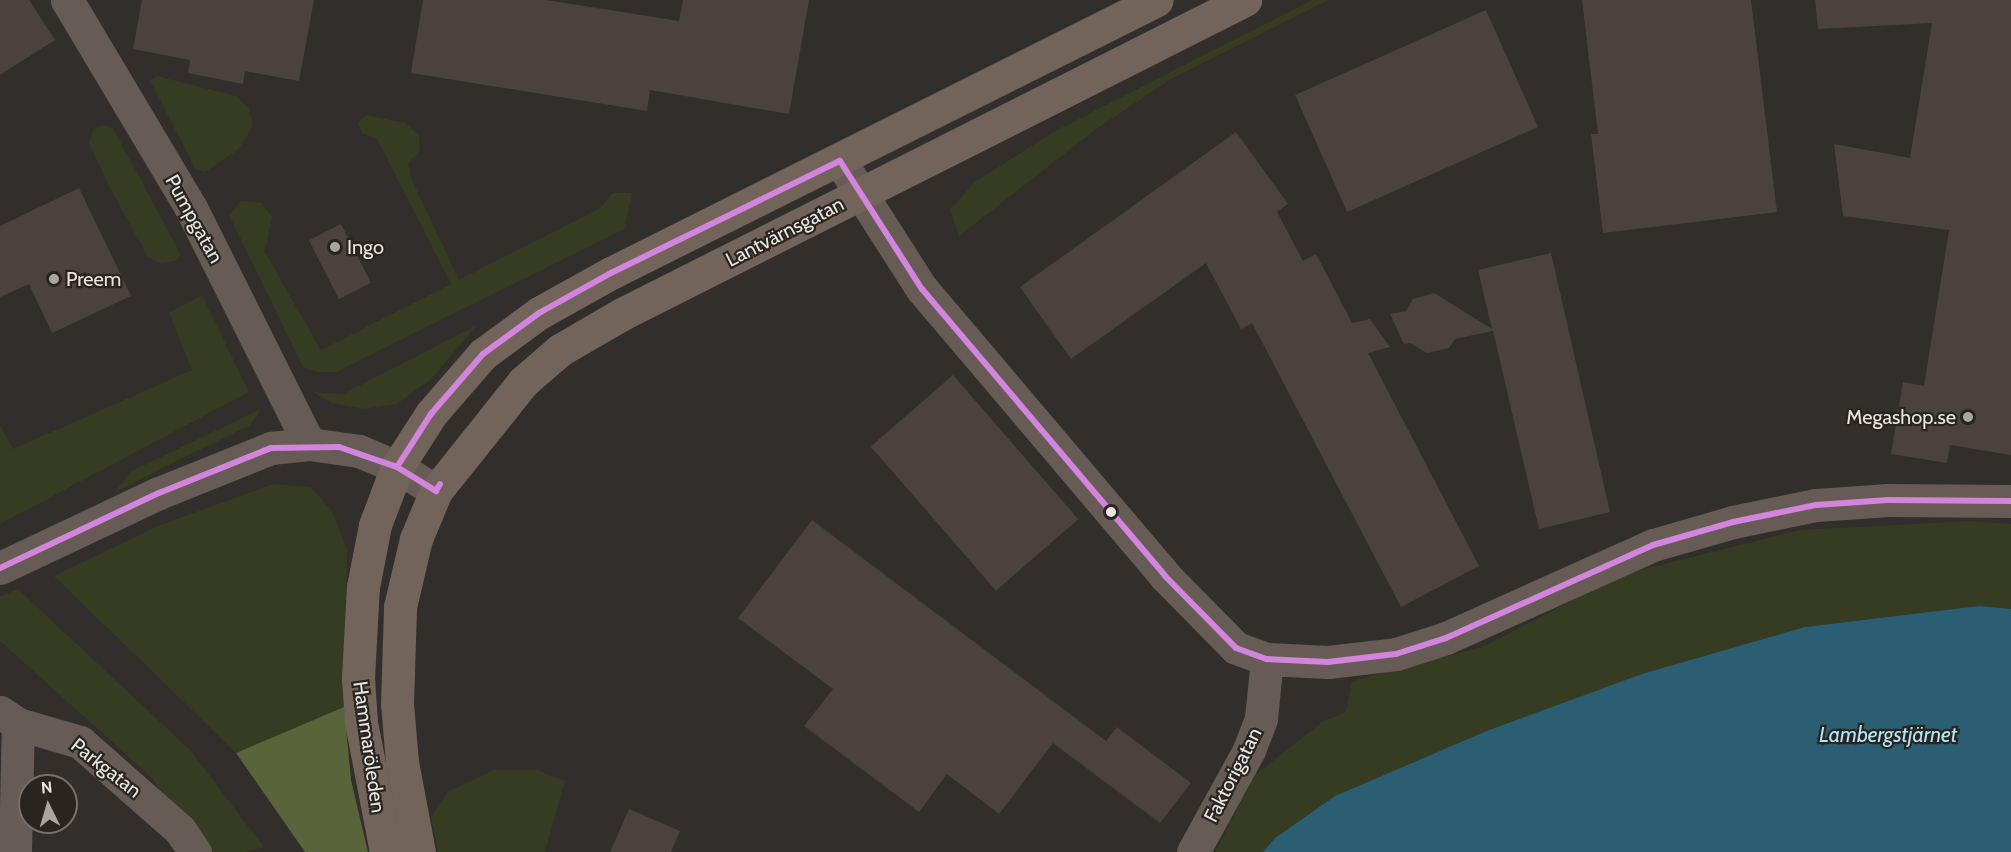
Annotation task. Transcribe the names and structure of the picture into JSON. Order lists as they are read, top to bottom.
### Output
{
  "streets": {
    "main road": ["Lantvärnsgatan", "Hammaröleden"],
    "street": ["Pumpgatan", "Parkgatan", "Faktorigatan"]
  },
  "crossings": [
    ["Lantvärnsgatan", "Hammaröleden"]
  ],
  "water": ["Lambergstjärnet"],
  "places": ["Ingo", "Preem", "Megashop.se"],
  "north": "top"
}
